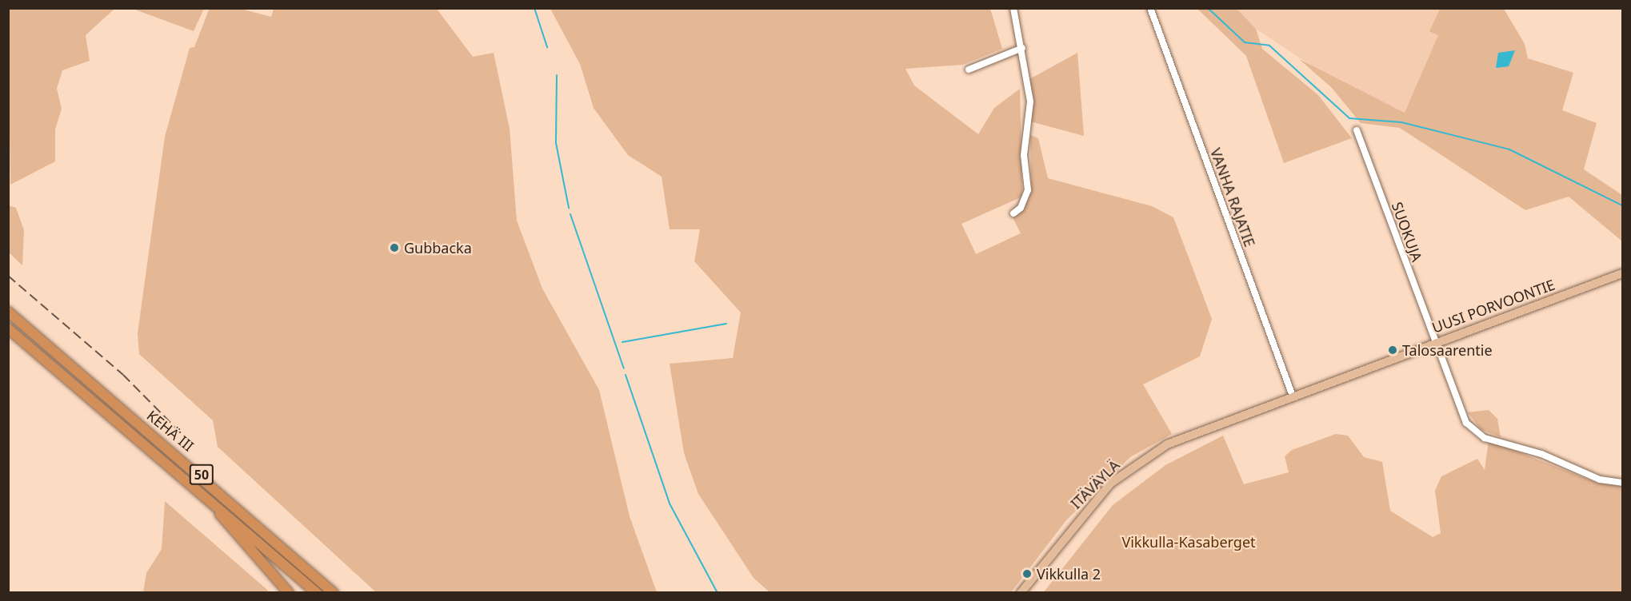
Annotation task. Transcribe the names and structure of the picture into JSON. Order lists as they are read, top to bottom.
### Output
{
  "streets": {
    "highway": ["KEHÄ III", "50"],
    "main road": ["UUSI PORVOONTIE", "ITÄVÄYLÄ"],
    "street": ["VANHA RAJATIE", "SUOKUJA"]
  },
  "crossings": [
    ["VANHA RAJATIE", "UUSI PORVOONTIE"],
    ["SUOKUJA", "UUSI PORVOONTIE"],
    ["UUSI PORVOONTIE", "ITÄVÄYLÄ"]
  ],
  "parks": ["Vikkulla-Kasaberget"],
  "places": ["Gubbacka", "Talosaarentie", "Vikkulla 2"]
}
